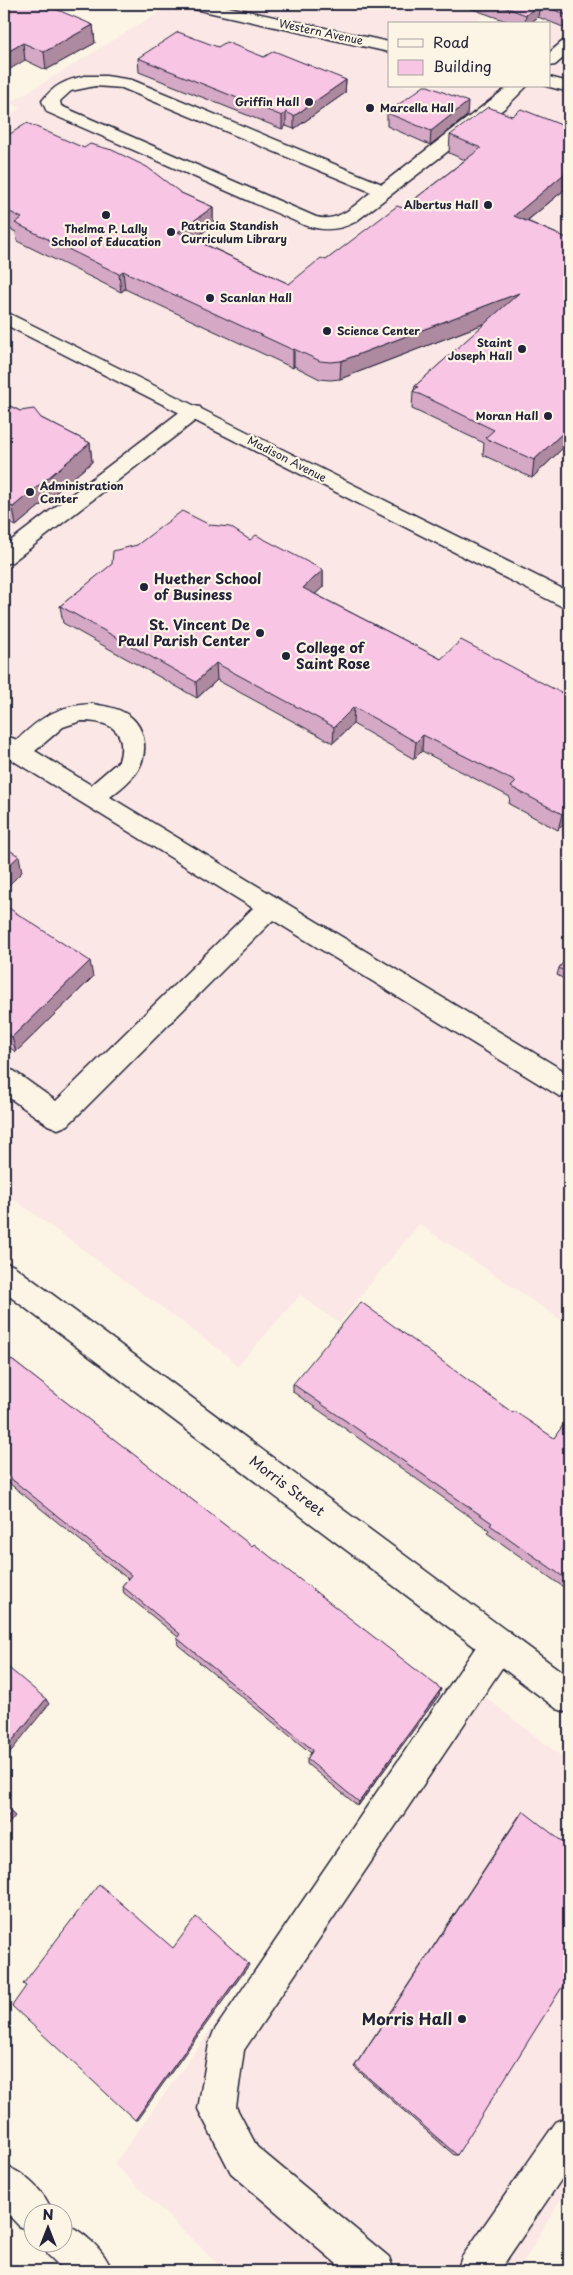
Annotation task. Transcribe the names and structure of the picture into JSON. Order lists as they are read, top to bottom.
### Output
{
  "streets": {
    "street": ["Western Avenue", "Madison Avenue", "Morris Street"]
  },
  "places": [
    "Griffin Hall",
    "Marcella Hall",
    "Albertus Hall",
    "Thelma P. Lally School of Education",
    "Patricia Standish Curriculum Library",
    "Scanlan Hall",
    "Science Center",
    "Staint Joseph Hall",
    "Moran Hall",
    "Administration Center",
    "Huether School of Business",
    "St. Vincent De Paul Parish Center",
    "College of Saint Rose",
    "Morris Hall"
  ],
  "legend": ["Road", "Building"],
  "north": "top"
}
